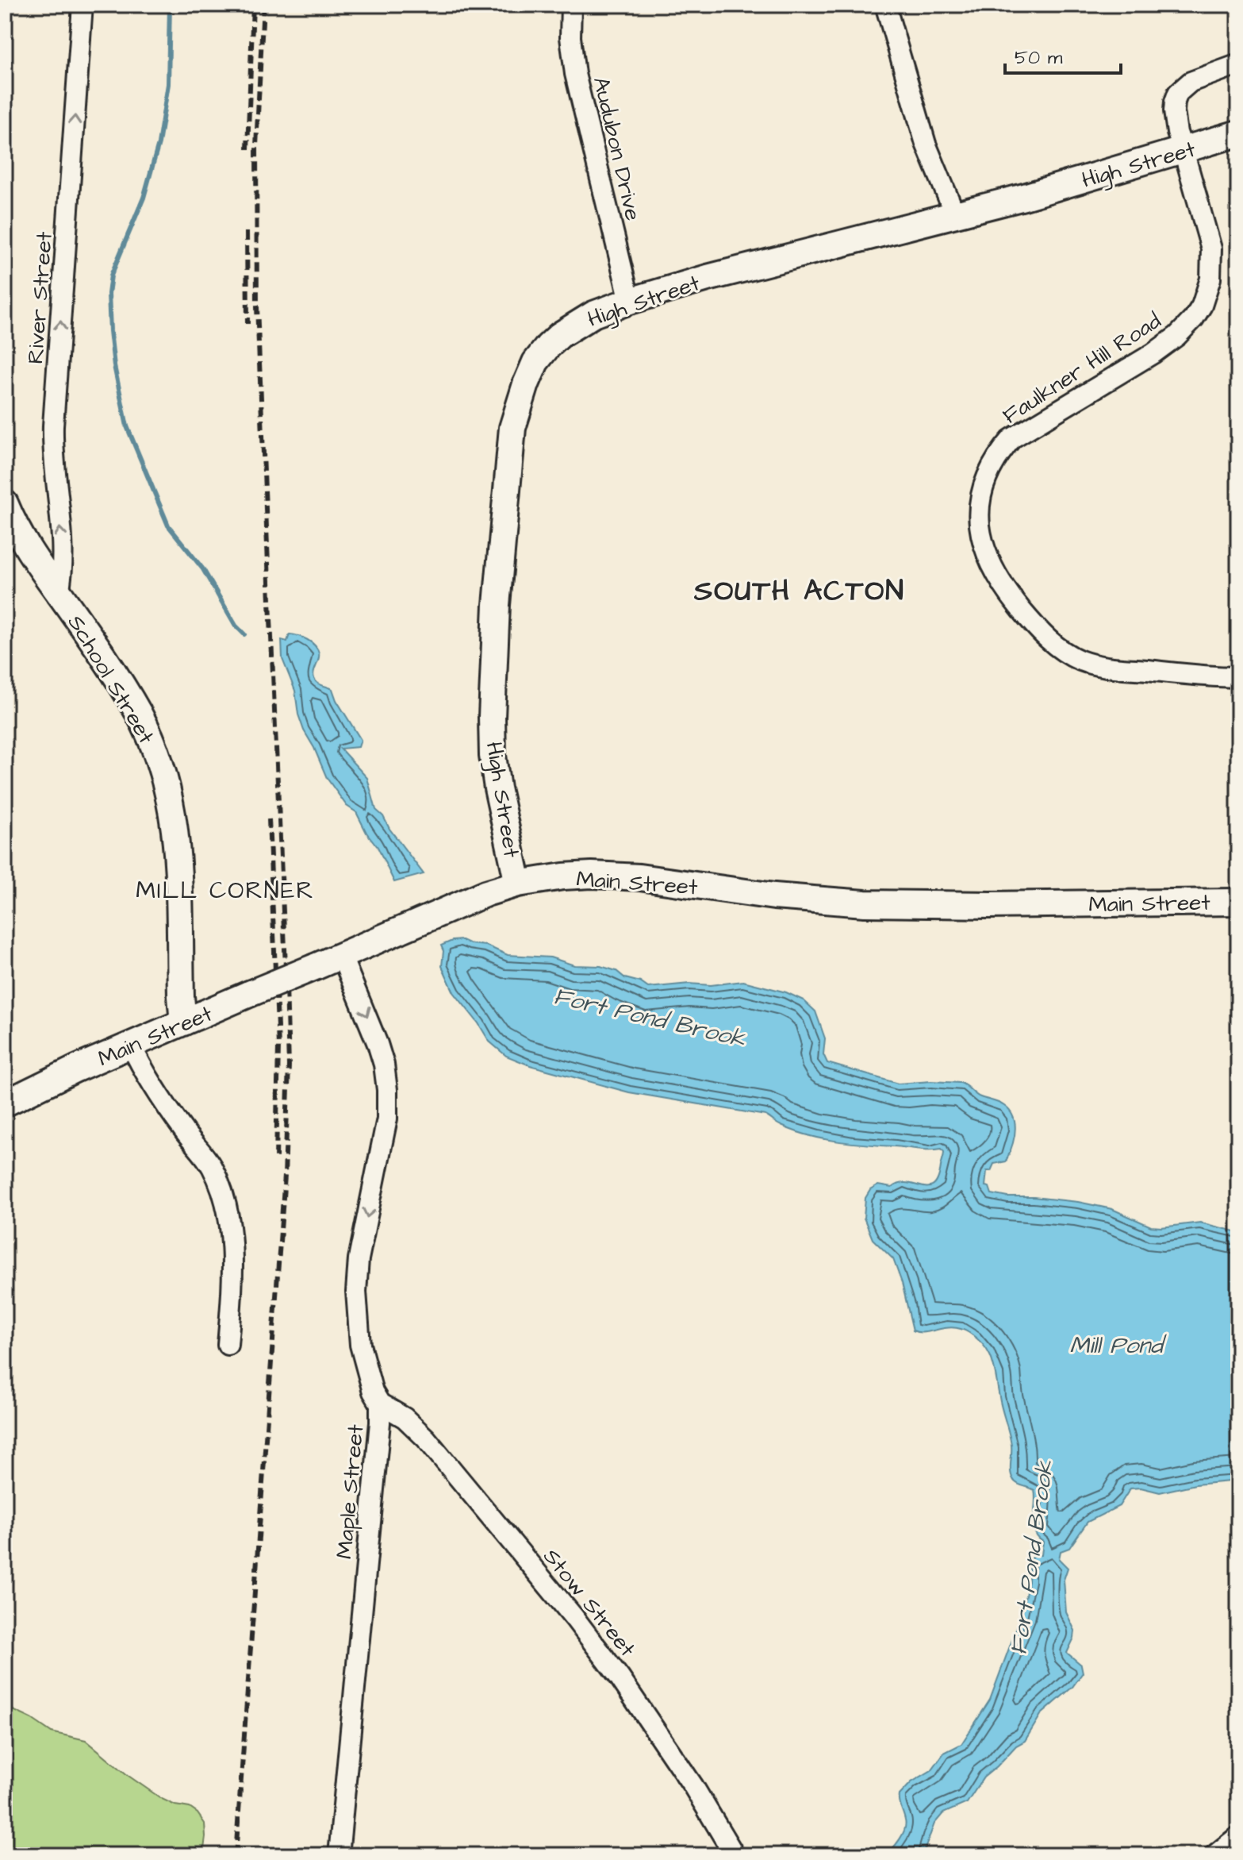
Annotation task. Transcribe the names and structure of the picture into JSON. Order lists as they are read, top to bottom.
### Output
{
  "streets": {
    "street": [
      "Audubon Drive",
      "High Street",
      "River Street",
      "Faulkner Hill Road",
      "School Street",
      "Main Street",
      "Maple Street",
      "Stow Street"
    ]
  },
  "crossings": [
    ["Audubon Drive", "High Street"],
    ["High Street", "Faulkner Hill Road"],
    ["High Street", "Main Street"],
    ["River Street", "School Street"],
    ["School Street", "Main Street"],
    ["Main Street", "Maple Street"],
    ["Maple Street", "Stow Street"]
  ],
  "one_way": ["River Street"],
  "districts": ["SOUTH ACTON", "MILL CORNER"],
  "water": ["Fort Pond Brook", "Mill Pond"],
  "scale_bar": "50 m"
}
